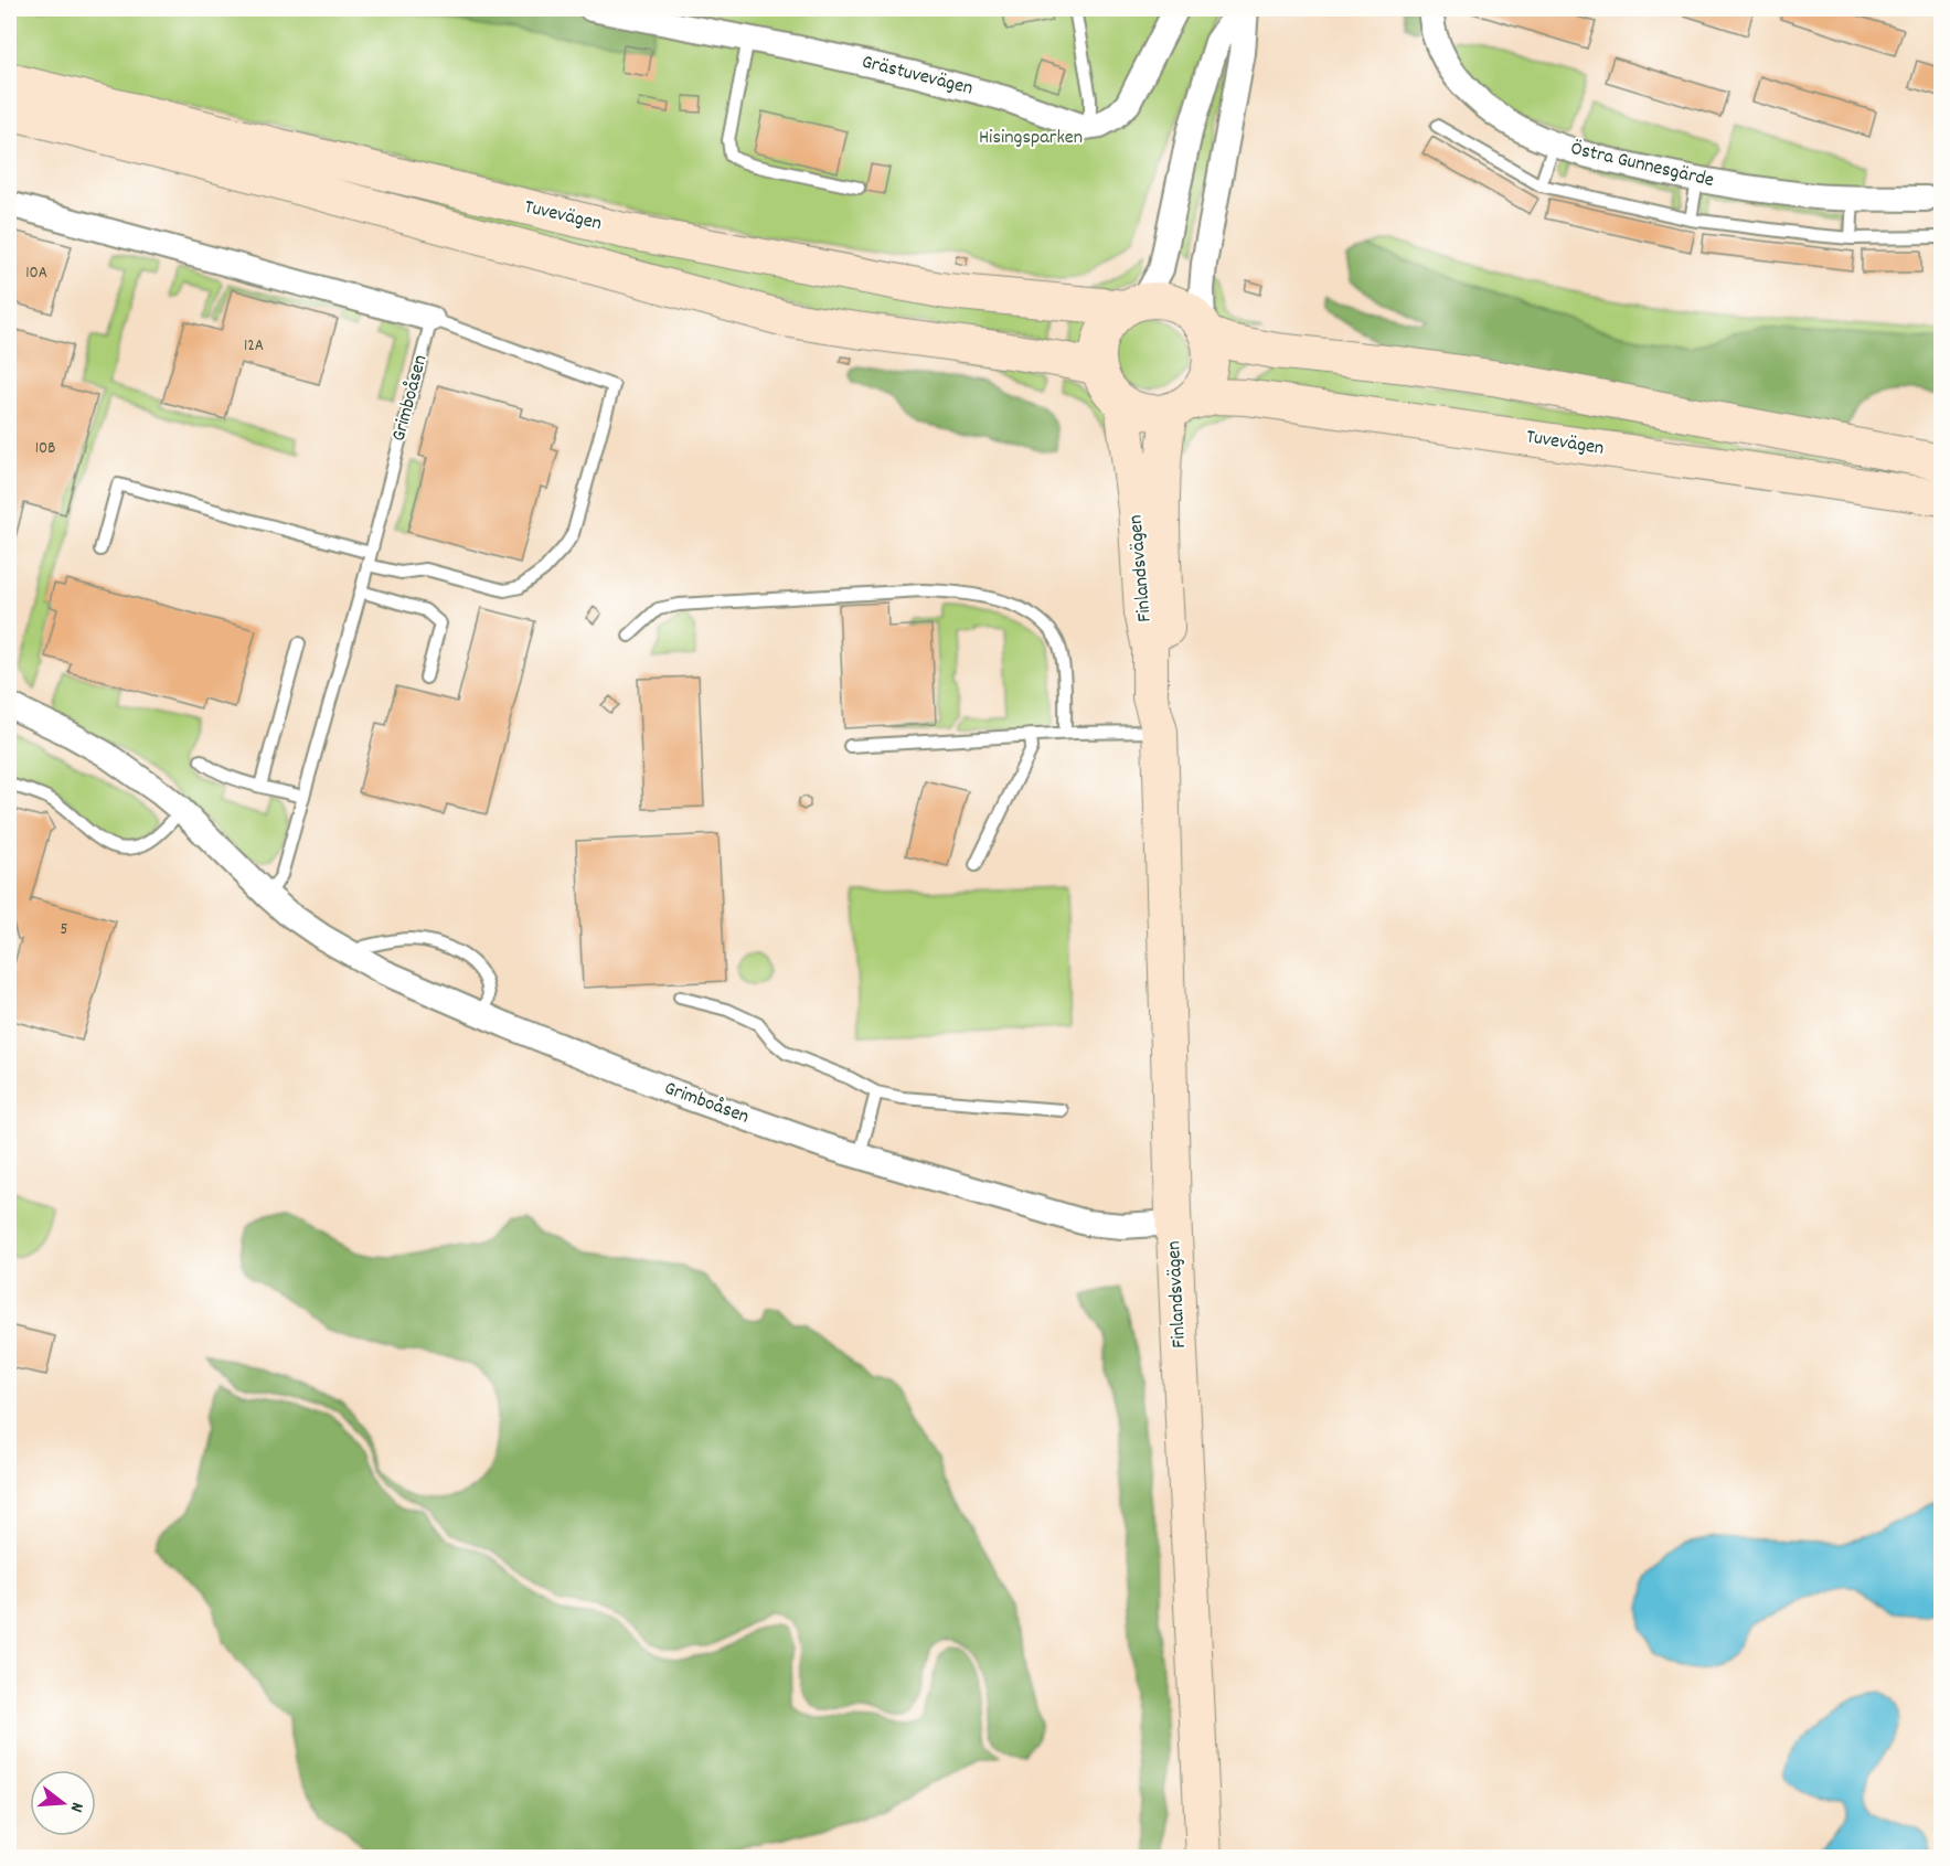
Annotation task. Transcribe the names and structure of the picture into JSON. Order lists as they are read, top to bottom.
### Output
{
  "streets": {
    "main road": ["Tuvevägen", "Finlandsvägen"],
    "street": ["Grästuvevägen", "Östra Gunnesgärde", "Grimboåsen"]
  },
  "crossings": [
    ["Tuvevägen", "Finlandsvägen"],
    ["Grimboåsen", "Finlandsvägen"]
  ],
  "parks": ["Hisingsparken"],
  "house_numbers": [
    "10A",
    "12A",
    "10B",
    "5"
  ],
  "north": "right"
}
